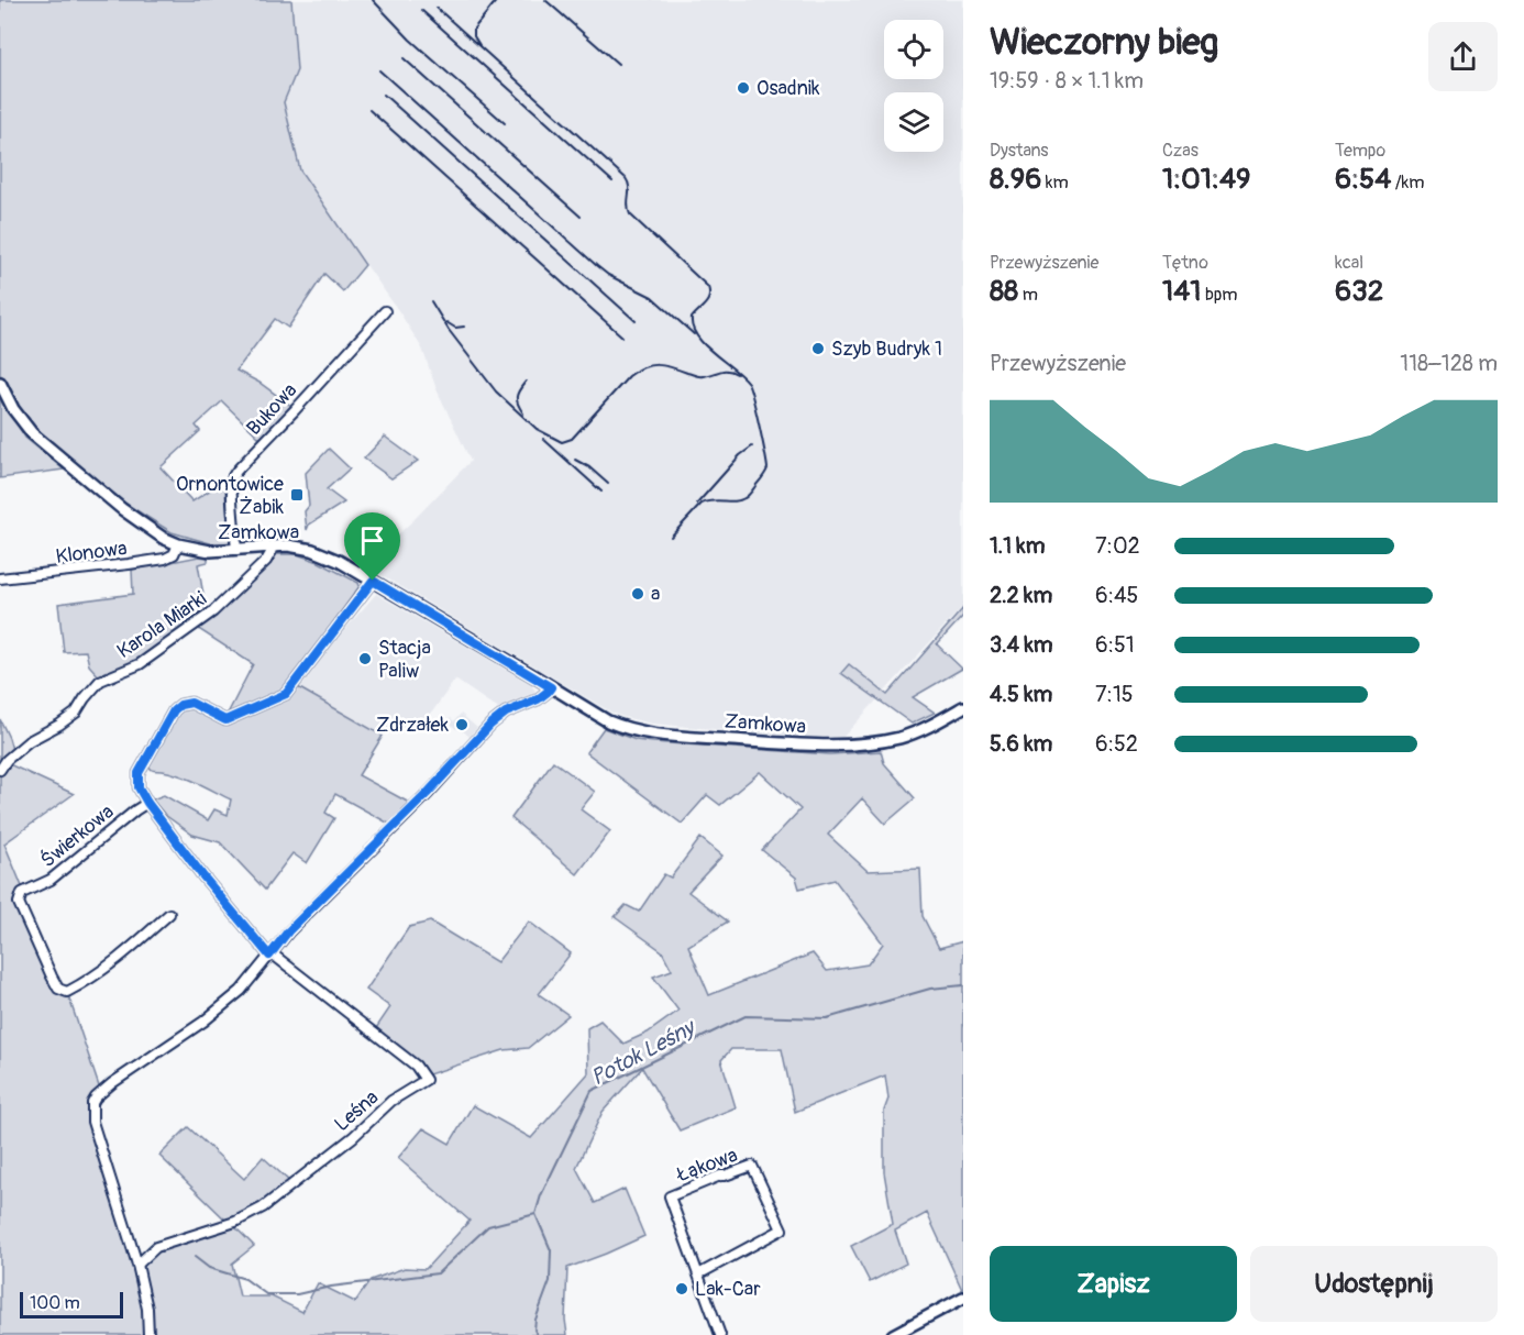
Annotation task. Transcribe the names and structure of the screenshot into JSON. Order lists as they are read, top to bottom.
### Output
{
  "streets": {
    "street": [
      "Bukowa",
      "Zamkowa",
      "Klonowa",
      "Karola Miarki",
      "Świerkowa",
      "Leśna",
      "Łąkowa"
    ]
  },
  "crossings": [
    ["Bukowa", "Zamkowa"],
    ["Zamkowa", "Klonowa"],
    ["Zamkowa", "Karola Miarki"]
  ],
  "water": ["Potok Leśny"],
  "places": {
    "other": [
      "Osadnik",
      "Szyb Budryk 1",
      "a",
      "Stacja Paliw",
      "Zdrzałek",
      "Lak-Car"
    ],
    "transit": ["Ornontowice Żabik"]
  },
  "scale_bar": "100 m",
  "page": {
    "heading": ["Wieczorny bieg", "19:59 · 8 × 1.1 km"],
    "stats": [
      ["Dystans", "8.96 km"],
      ["Czas", "1:01:49"],
      ["Tempo", "6:54 /km"],
      ["Przewyższenie", "88 m"],
      ["Tętno", "141 bpm"],
      ["kcal", "632"]
    ],
    "chart": ["Przewyższenie", "118–128 m"],
    "list": [
      {
        "name": "1.1 km",
        "note": "7:02"
      },
      {
        "name": "2.2 km",
        "note": "6:45"
      },
      {
        "name": "3.4 km",
        "note": "6:51"
      },
      {
        "name": "4.5 km",
        "note": "7:15"
      },
      {
        "name": "5.6 km",
        "note": "6:52"
      }
    ],
    "buttons": ["Zapisz", "Udostępnij"],
    "scale": "100 m"
  }
}
